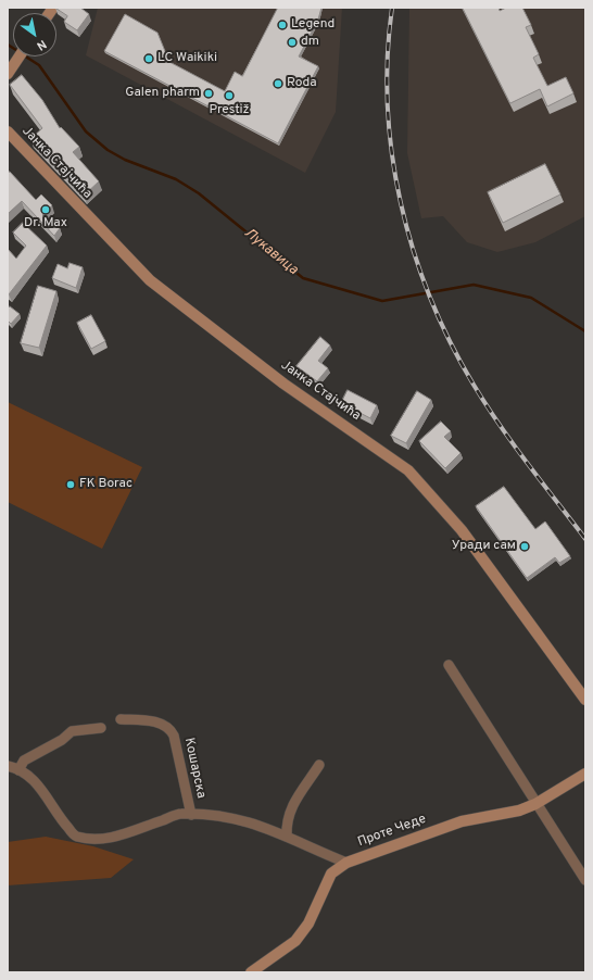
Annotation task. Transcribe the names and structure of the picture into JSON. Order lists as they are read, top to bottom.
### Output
{
  "streets": {
    "street": ["Јанка Стајчића", "Кошарска", "Проте Чеде"]
  },
  "water": ["Лукавица"],
  "places": [
    "Legend",
    "dm",
    "LC Waikiki",
    "Roda",
    "Galen pharm",
    "Prestiž",
    "Dr. Max",
    "FK Borac",
    "Уради сам"
  ],
  "north": "bottom right"
}
